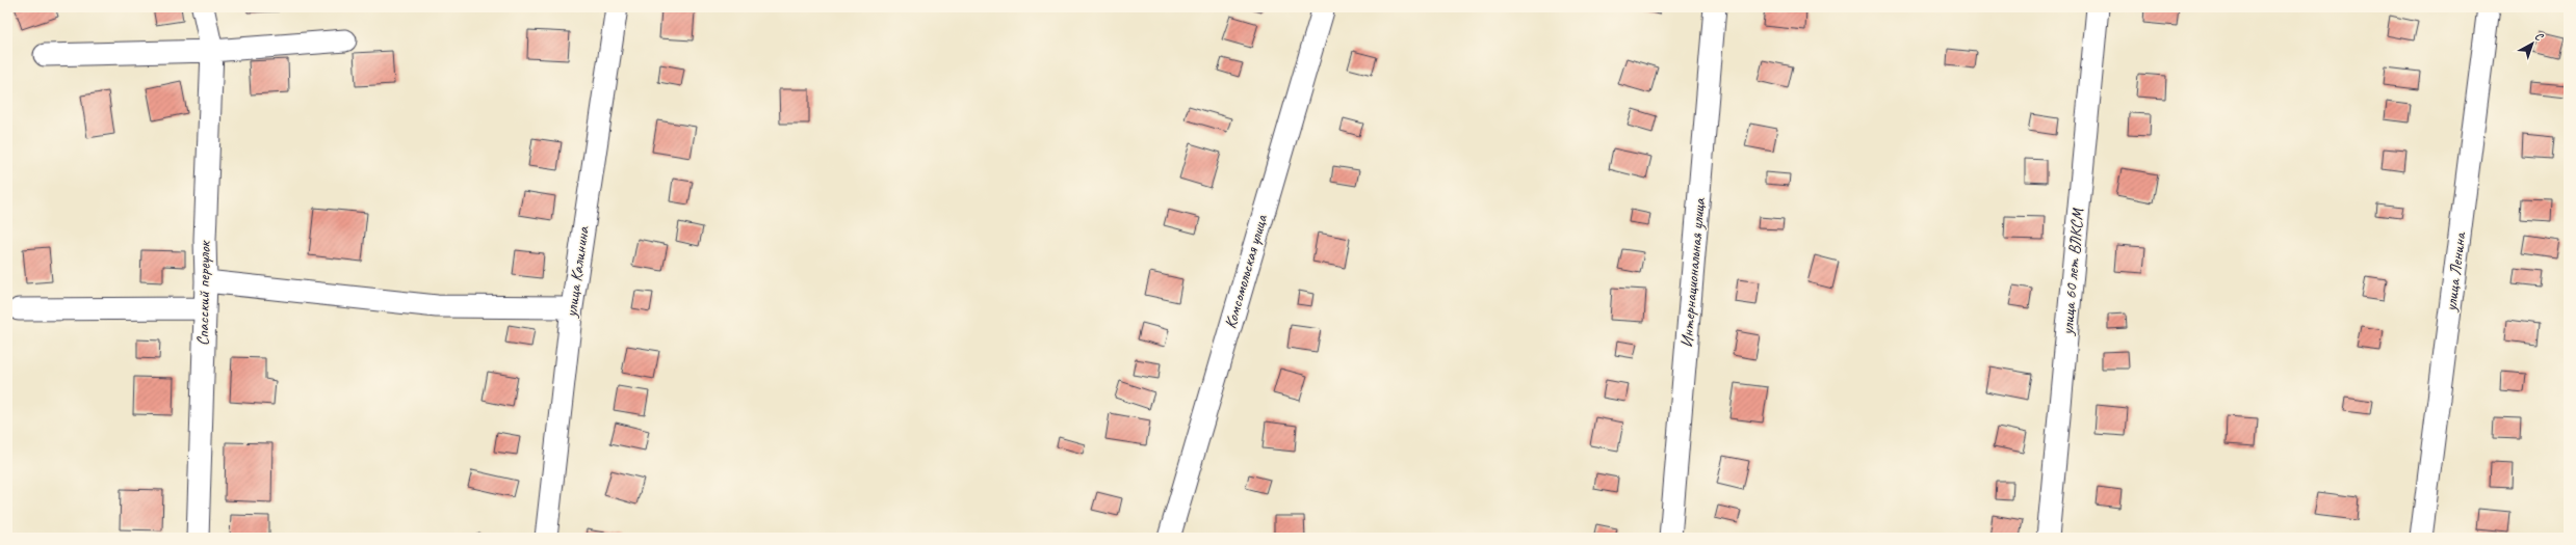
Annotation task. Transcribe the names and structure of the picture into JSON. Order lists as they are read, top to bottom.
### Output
{
  "streets": {
    "street": [
      "улица Калинина",
      "Комсомольская улица",
      "улица 60 лет ВЛКСМ",
      "улица Ленина",
      "Интернациональная улица",
      "Спасский переулок"
    ]
  },
  "north": "top right"
}
